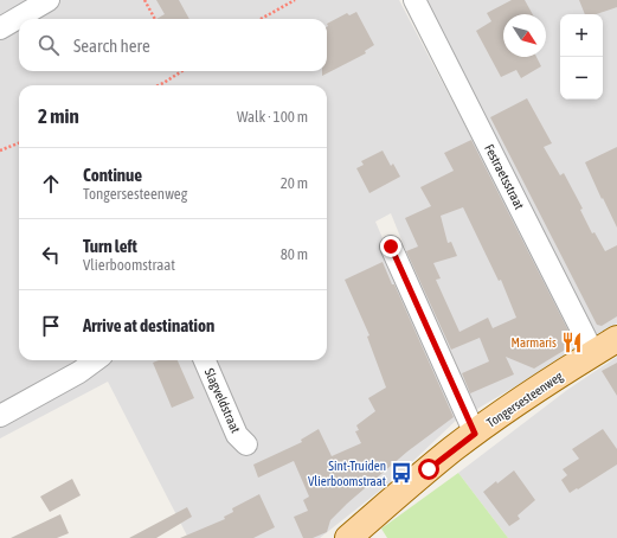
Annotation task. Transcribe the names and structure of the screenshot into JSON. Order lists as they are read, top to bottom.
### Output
{
  "streets": {
    "main road": ["Tongersesteenweg"],
    "street": ["Festraetsstraat", "Slagveldstraat"]
  },
  "crossings": [
    ["Festraetsstraat", "Tongersesteenweg"]
  ],
  "places": {
    "restaurant": ["Marmaris"],
    "bus stop": ["Sint-Truiden Vlierboomstraat"]
  },
  "north": "bottom right",
  "page": {
    "map_buttons": ["+", "−"],
    "search": "Search here",
    "heading": ["2 min", "Walk · 100 m"],
    "list": [
      ["Continue", "Tongersesteenweg", "20 m"],
      ["Turn left", "Vlierboomstraat", "80 m"],
      "Arrive at destination"
    ]
  }
}
